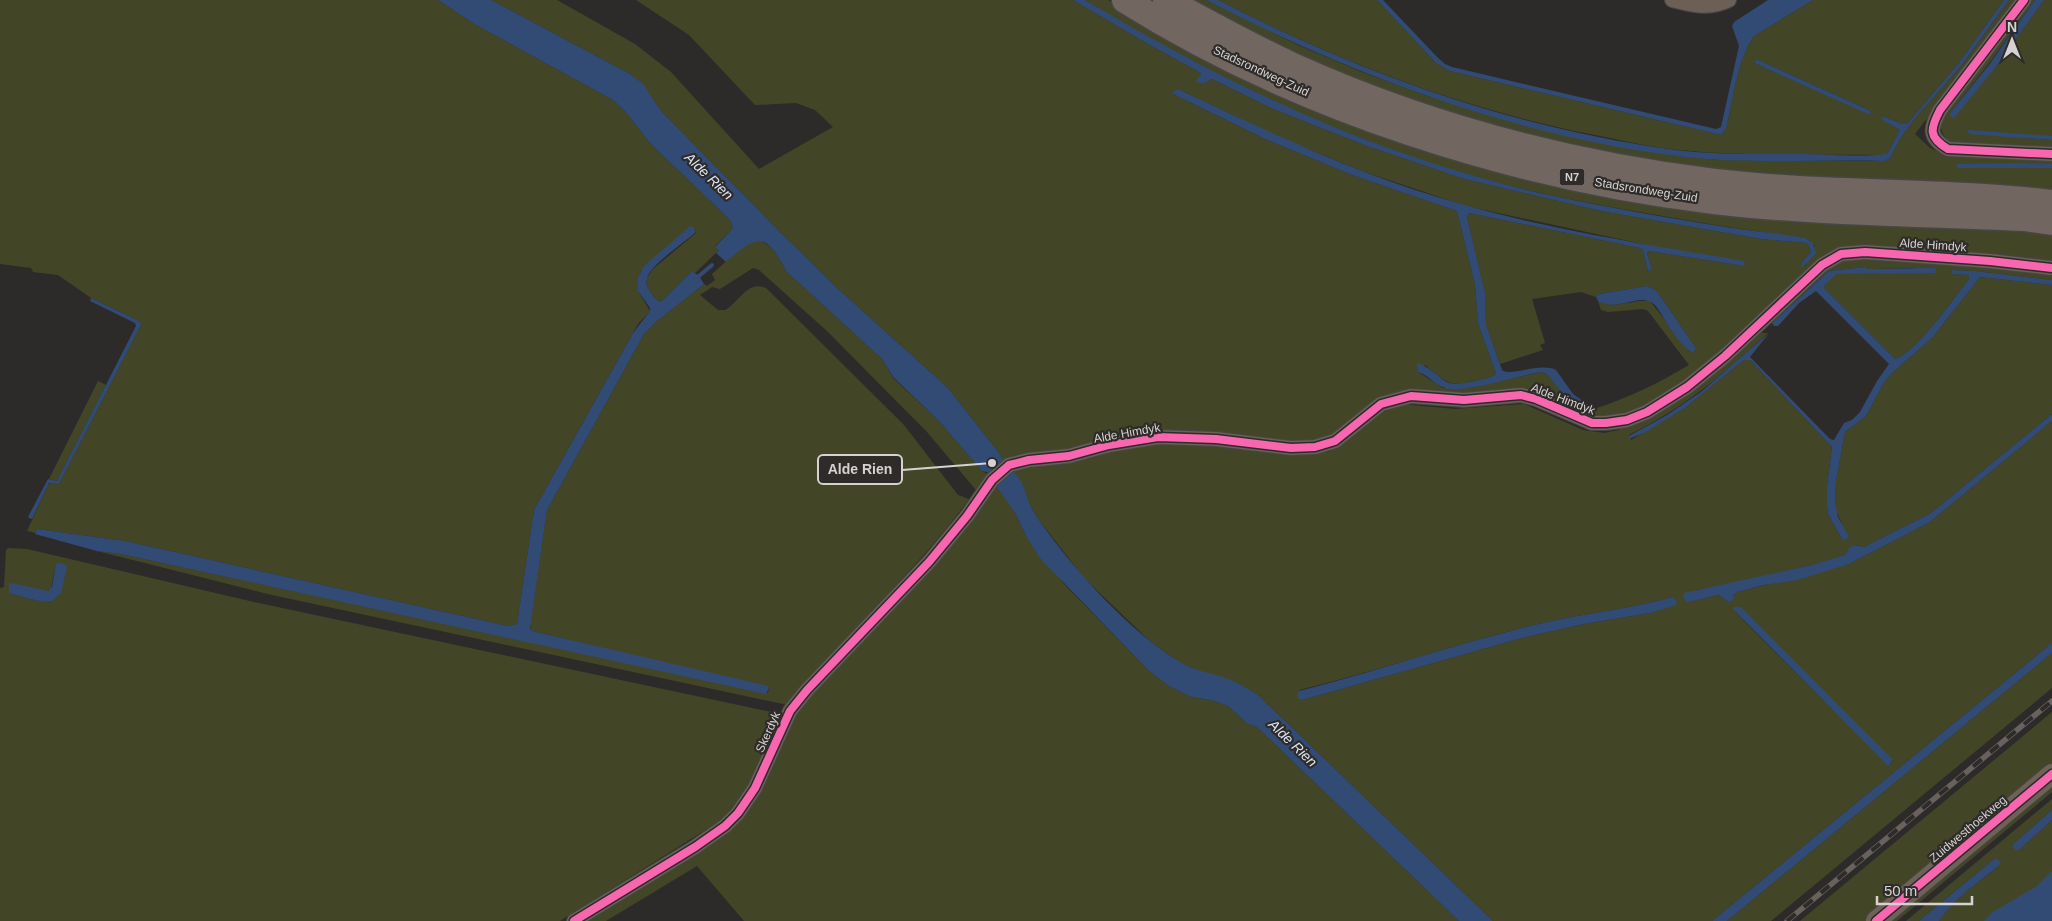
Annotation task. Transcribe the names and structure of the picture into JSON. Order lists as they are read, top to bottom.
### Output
{
  "streets": {
    "highway": ["Stadsrondweg-Zuid", "N7"],
    "street": ["Alde Himdyk", "Skerdyk", "Zuidwesthoekweg"]
  },
  "crossings": [
    ["Alde Himdyk", "Skerdyk"]
  ],
  "water": ["Alde Rien"],
  "places": ["Alde Rien"],
  "scale_bar": "50 m",
  "north": "top"
}
